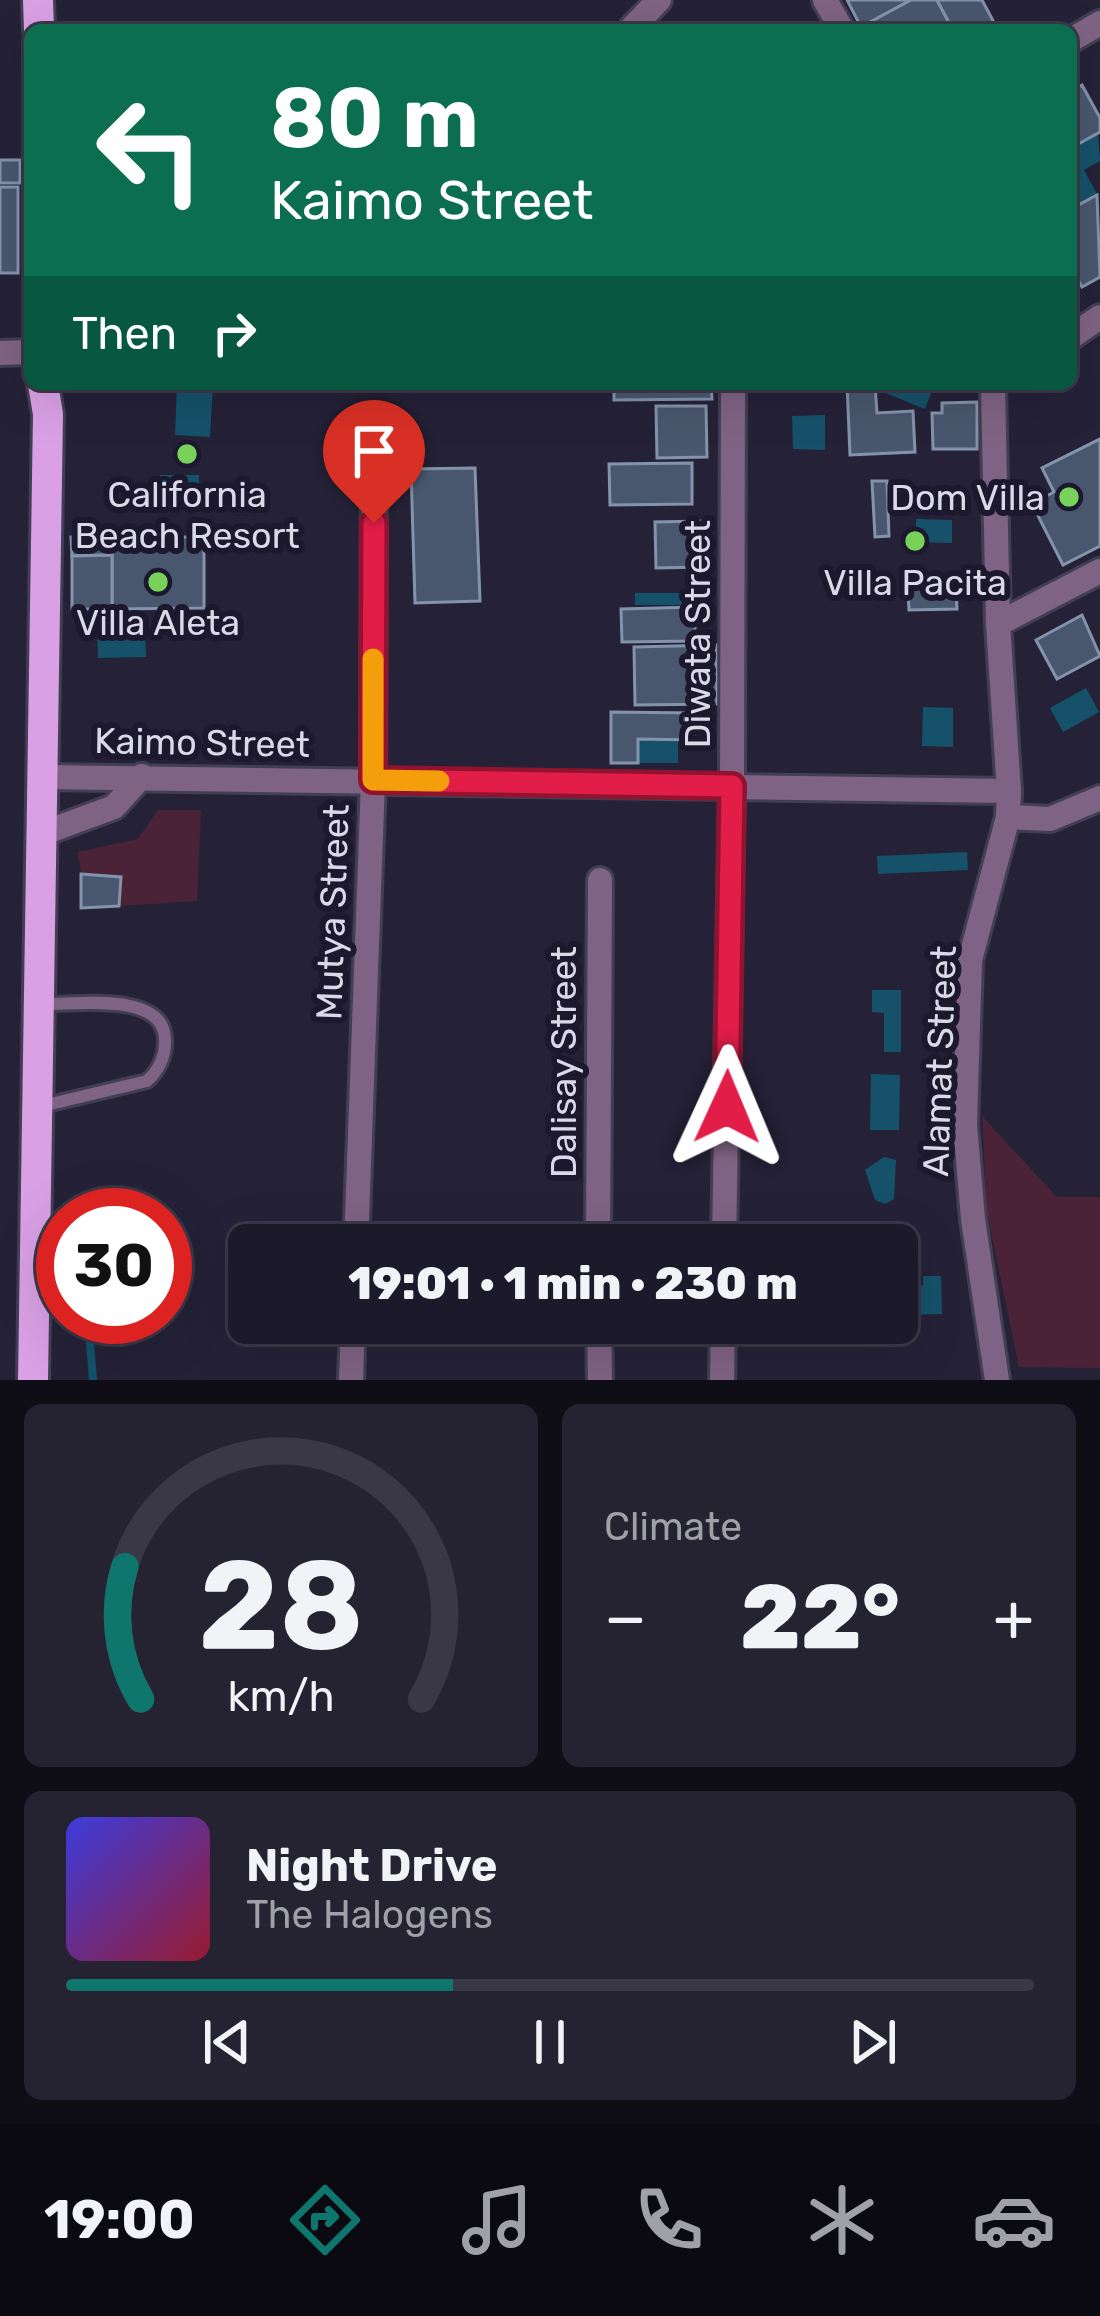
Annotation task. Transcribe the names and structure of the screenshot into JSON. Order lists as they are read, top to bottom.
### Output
{
  "streets": {
    "street": [
      "Diwata Street",
      "Kaimo Street",
      "Mutya Street",
      "Alamat Street",
      "Dalisay Street"
    ]
  },
  "crossings": [
    ["Diwata Street", "Kaimo Street"],
    ["Kaimo Street", "Mutya Street"],
    ["Kaimo Street", "Alamat Street"]
  ],
  "places": [
    "California Beach Resort",
    "Dom Villa",
    "Villa Pacita",
    "Villa Aleta"
  ],
  "page": {
    "turn": ["80 m", "Kaimo Street"],
    "then": "Then",
    "limit": "30",
    "trip": "19:01 · 1 min · 230 m",
    "tile": "Climate",
    "heat": ["−", "22°", "+"],
    "song": ["Night Drive", "The Halogens"],
    "tabs": "19:00",
    "gauge": ["28", "km/h"]
  }
}
